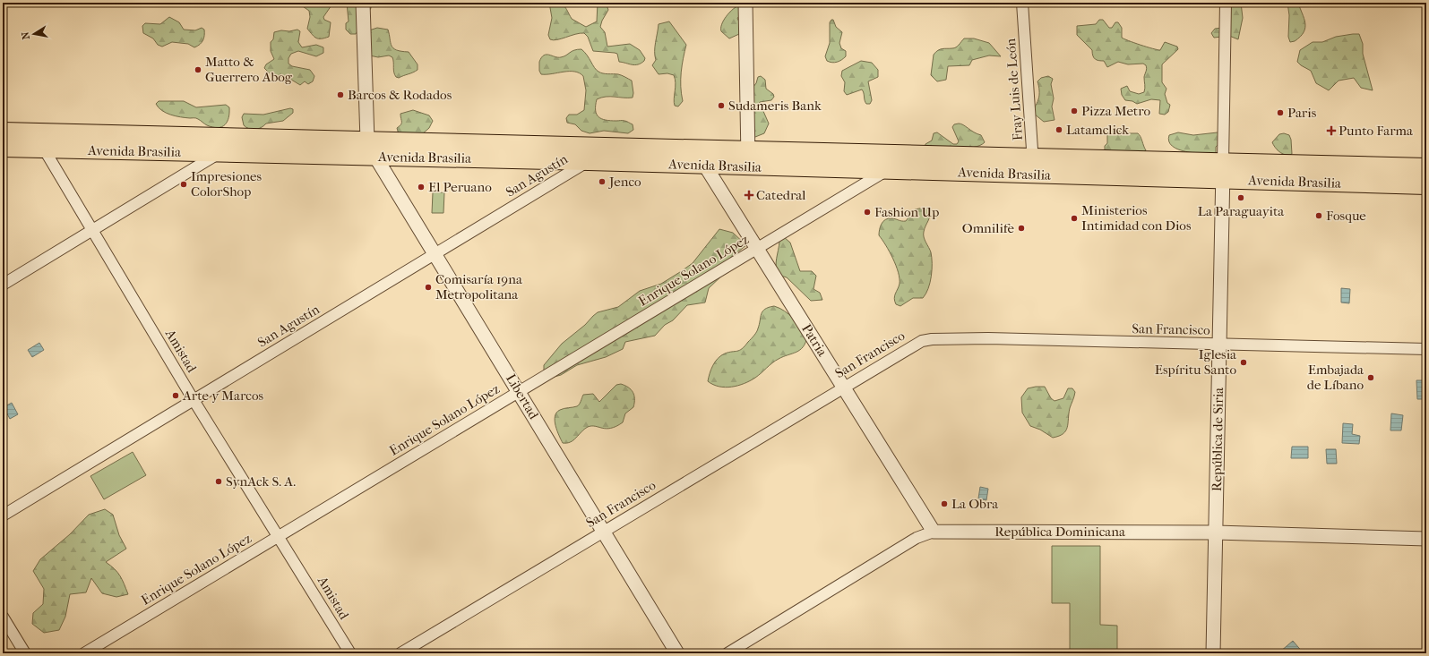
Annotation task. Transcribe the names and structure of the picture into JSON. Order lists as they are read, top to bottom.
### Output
{
  "streets": {
    "main road": ["Avenida Brasilia"],
    "street": [
      "Fray Luis de León",
      "San Agustín",
      "Enrique Solano López",
      "San Francisco",
      "Patria",
      "Amistad",
      "Libertad",
      "República de Siria",
      "República Dominicana"
    ]
  },
  "crossings": [
    ["Fray Luis de León", "Avenida Brasilia"],
    ["Avenida Brasilia", "San Agustín"],
    ["Avenida Brasilia", "Enrique Solano López"],
    ["Avenida Brasilia", "Patria"],
    ["Avenida Brasilia", "Amistad"],
    ["Avenida Brasilia", "Libertad"],
    ["Avenida Brasilia", "República de Siria"],
    ["San Agustín", "Amistad"],
    ["San Agustín", "Libertad"],
    ["Enrique Solano López", "Patria"],
    ["Enrique Solano López", "Amistad"],
    ["Enrique Solano López", "Libertad"],
    ["San Francisco", "Patria"],
    ["San Francisco", "Libertad"],
    ["San Francisco", "República de Siria"],
    ["Patria", "República Dominicana"],
    ["República de Siria", "República Dominicana"]
  ],
  "places": {
    "other": [
      "Matto & Guerrero Abog",
      "Barcos & Rodados",
      "Sudameris Bank",
      "Pizza Metro",
      "Paris",
      "Latamclick",
      "Jenco",
      "Impresiones ColorShop",
      "El Peruano",
      "La Paraguayita",
      "Fashion Up",
      "Fosque",
      "Ministerios Intimidad con Dios",
      "Omnilife",
      "Comisaría 19na Metropolitana",
      "Iglesia Espíritu Santo",
      "Embajada de Líbano",
      "Arte y Marcos",
      "SynAck S. A.",
      "La Obra"
    ],
    "health": ["Punto Farma", "Catedral"]
  },
  "north": "left"
}
